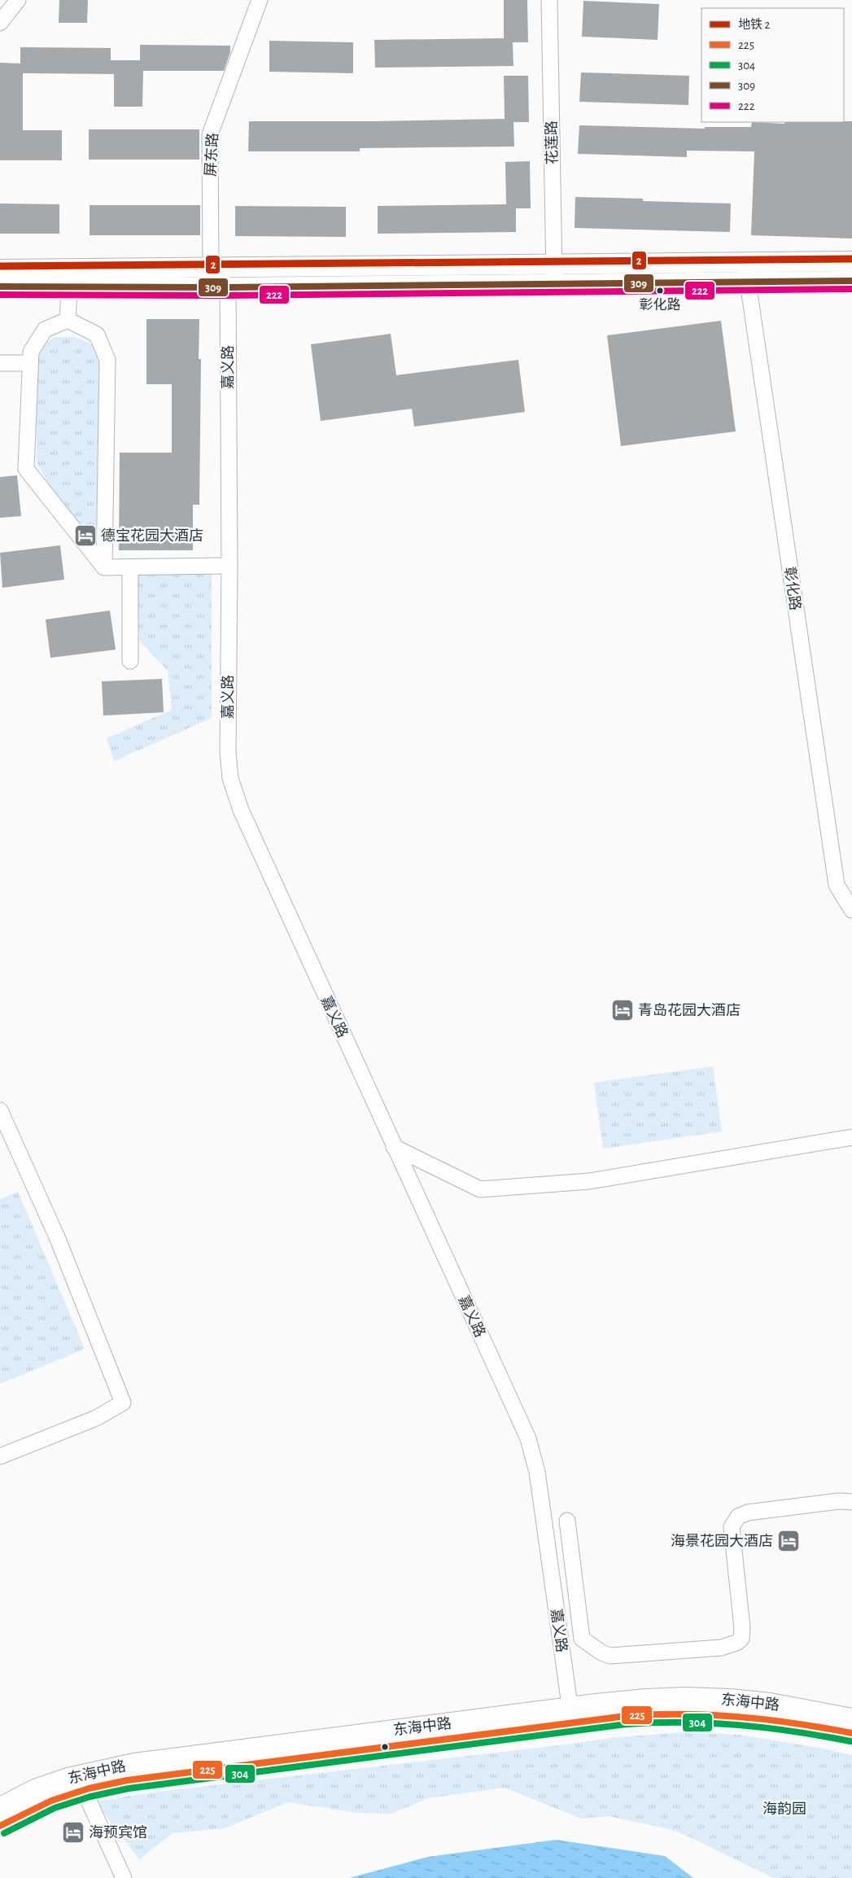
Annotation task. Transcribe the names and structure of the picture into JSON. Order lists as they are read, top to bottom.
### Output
{
  "streets": {
    "main road": ["东海中路"],
    "street": [
      "花莲路",
      "屏东路",
      "嘉义路",
      "彰化路"
    ]
  },
  "crossings": [
    ["嘉义路", "东海中路"]
  ],
  "parks": ["海韵园"],
  "places": {
    "other": ["彰化路"],
    "hotel": [
      "德宝花园大酒店",
      "青岛花园大酒店",
      "海景花园大酒店",
      "海预宾馆"
    ]
  },
  "lines": [
    "metro line 2",
    "transit line 309",
    "transit line 222",
    "transit line 225",
    "transit line 304"
  ],
  "legend": [
    "地铁 2",
    "225",
    "304",
    "309",
    "222"
  ]
}
